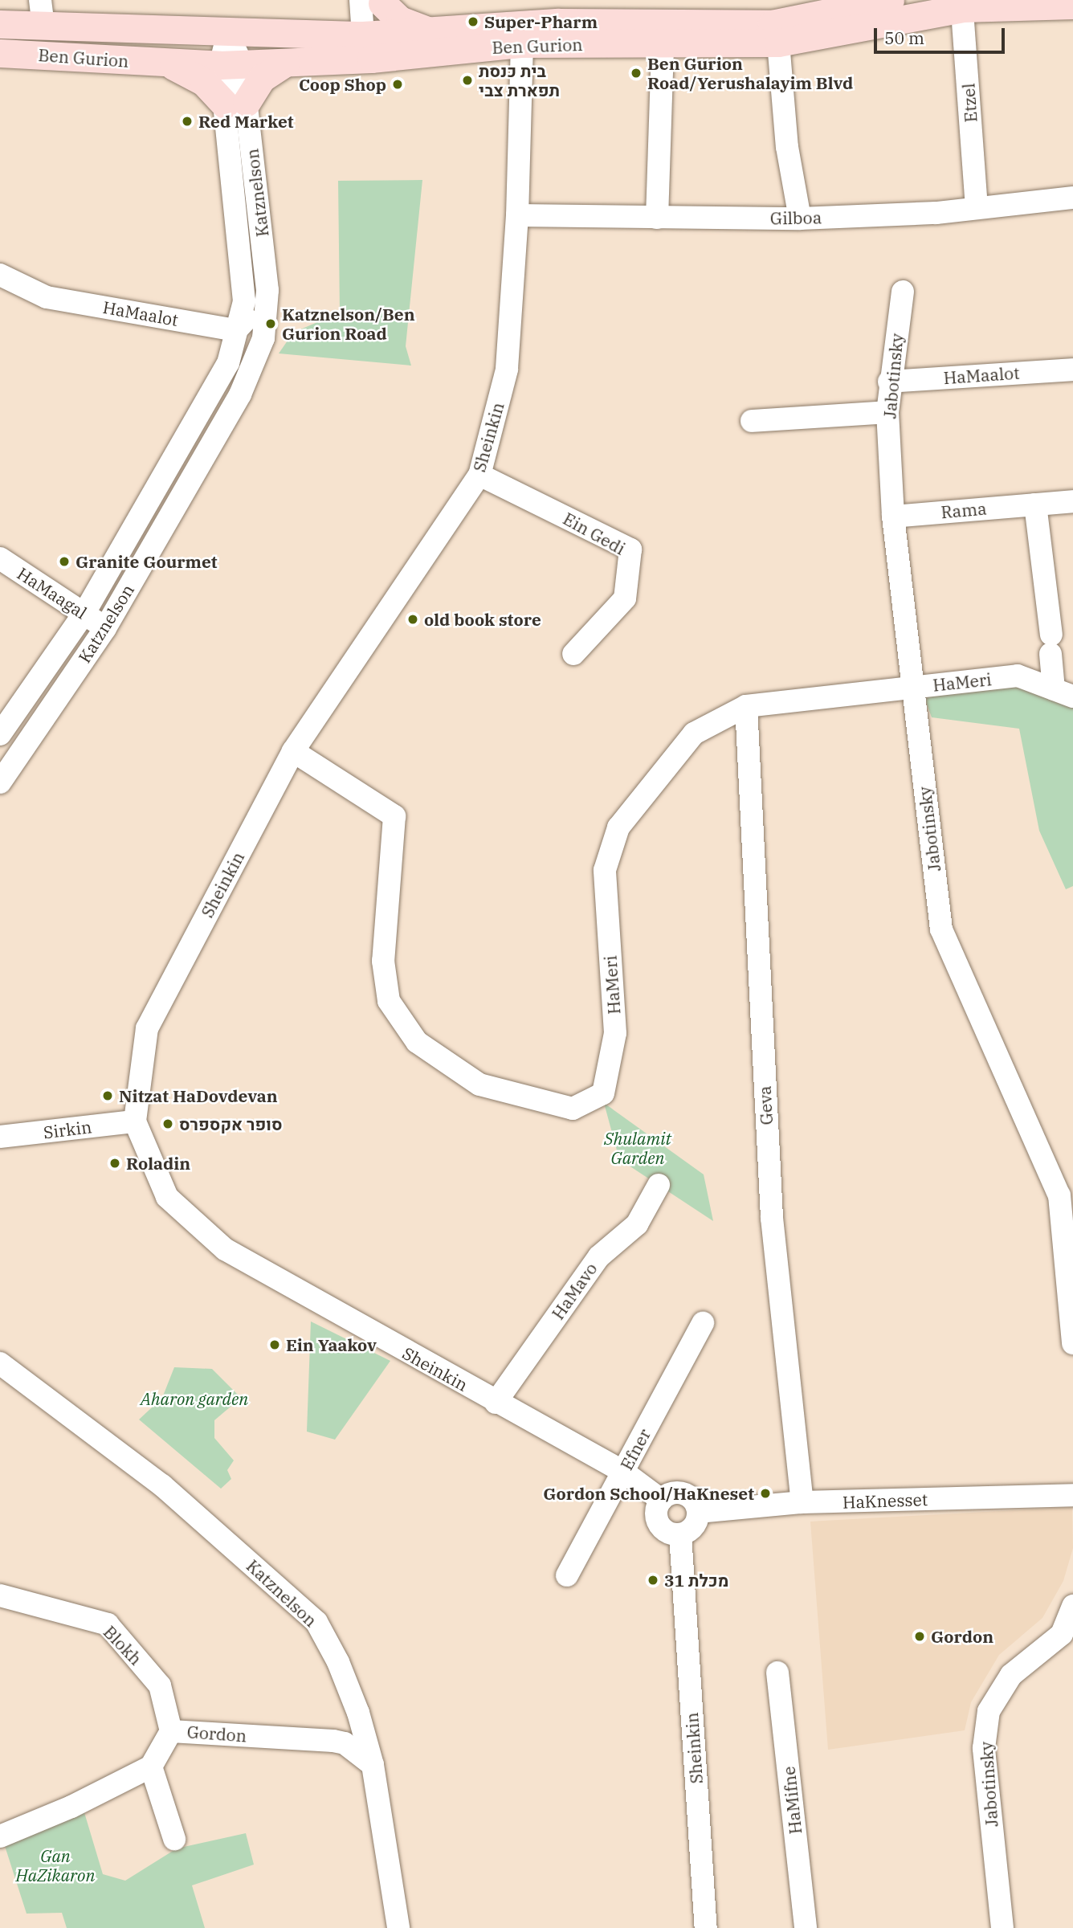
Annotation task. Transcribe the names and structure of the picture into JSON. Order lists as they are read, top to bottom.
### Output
{
  "streets": {
    "main road": ["Ben Gurion"],
    "street": [
      "Etzel",
      "Katznelson",
      "Gilboa",
      "HaMaalot",
      "Jabotinsky",
      "Sheinkin",
      "Rama",
      "Ein Gedi",
      "HaMaagal",
      "HaMeri",
      "Geva",
      "Sirkin",
      "HaMavo",
      "Efner",
      "HaKnesset",
      "Blokh",
      "Gordon",
      "HaMifne"
    ]
  },
  "crossings": [
    ["Ben Gurion", "Etzel"],
    ["Ben Gurion", "Katznelson"],
    ["Ben Gurion", "Sheinkin"],
    ["Etzel", "Gilboa"],
    ["Katznelson", "HaMaalot"],
    ["Katznelson", "HaMaagal"],
    ["Katznelson", "Gordon"],
    ["Gilboa", "Sheinkin"],
    ["HaMaalot", "Jabotinsky"],
    ["Jabotinsky", "Rama"],
    ["Jabotinsky", "HaMeri"],
    ["Sheinkin", "Ein Gedi"],
    ["Sheinkin", "HaMeri"],
    ["Sheinkin", "Sirkin"],
    ["Sheinkin", "HaMavo"],
    ["Sheinkin", "Efner"],
    ["Sheinkin", "HaKnesset"],
    ["HaMeri", "Geva"],
    ["Geva", "HaKnesset"],
    ["Blokh", "Gordon"]
  ],
  "parks": ["Shulamit Garden", "Aharon garden", "Gan HaZikaron"],
  "places": [
    "Super-Pharm",
    "Ben Gurion Road/Yerushalayim Blvd",
    "בית כנסת תפארת צבי",
    "Coop Shop",
    "Red Market",
    "Katznelson/Ben Gurion Road",
    "Granite Gourmet",
    "old book store",
    "Nitzat HaDovdevan",
    "סופר אקספרס",
    "Roladin",
    "Ein Yaakov",
    "Gordon School/HaKneset",
    "מכלת 31",
    "Gordon"
  ],
  "scale_bar": "50 m"
}
